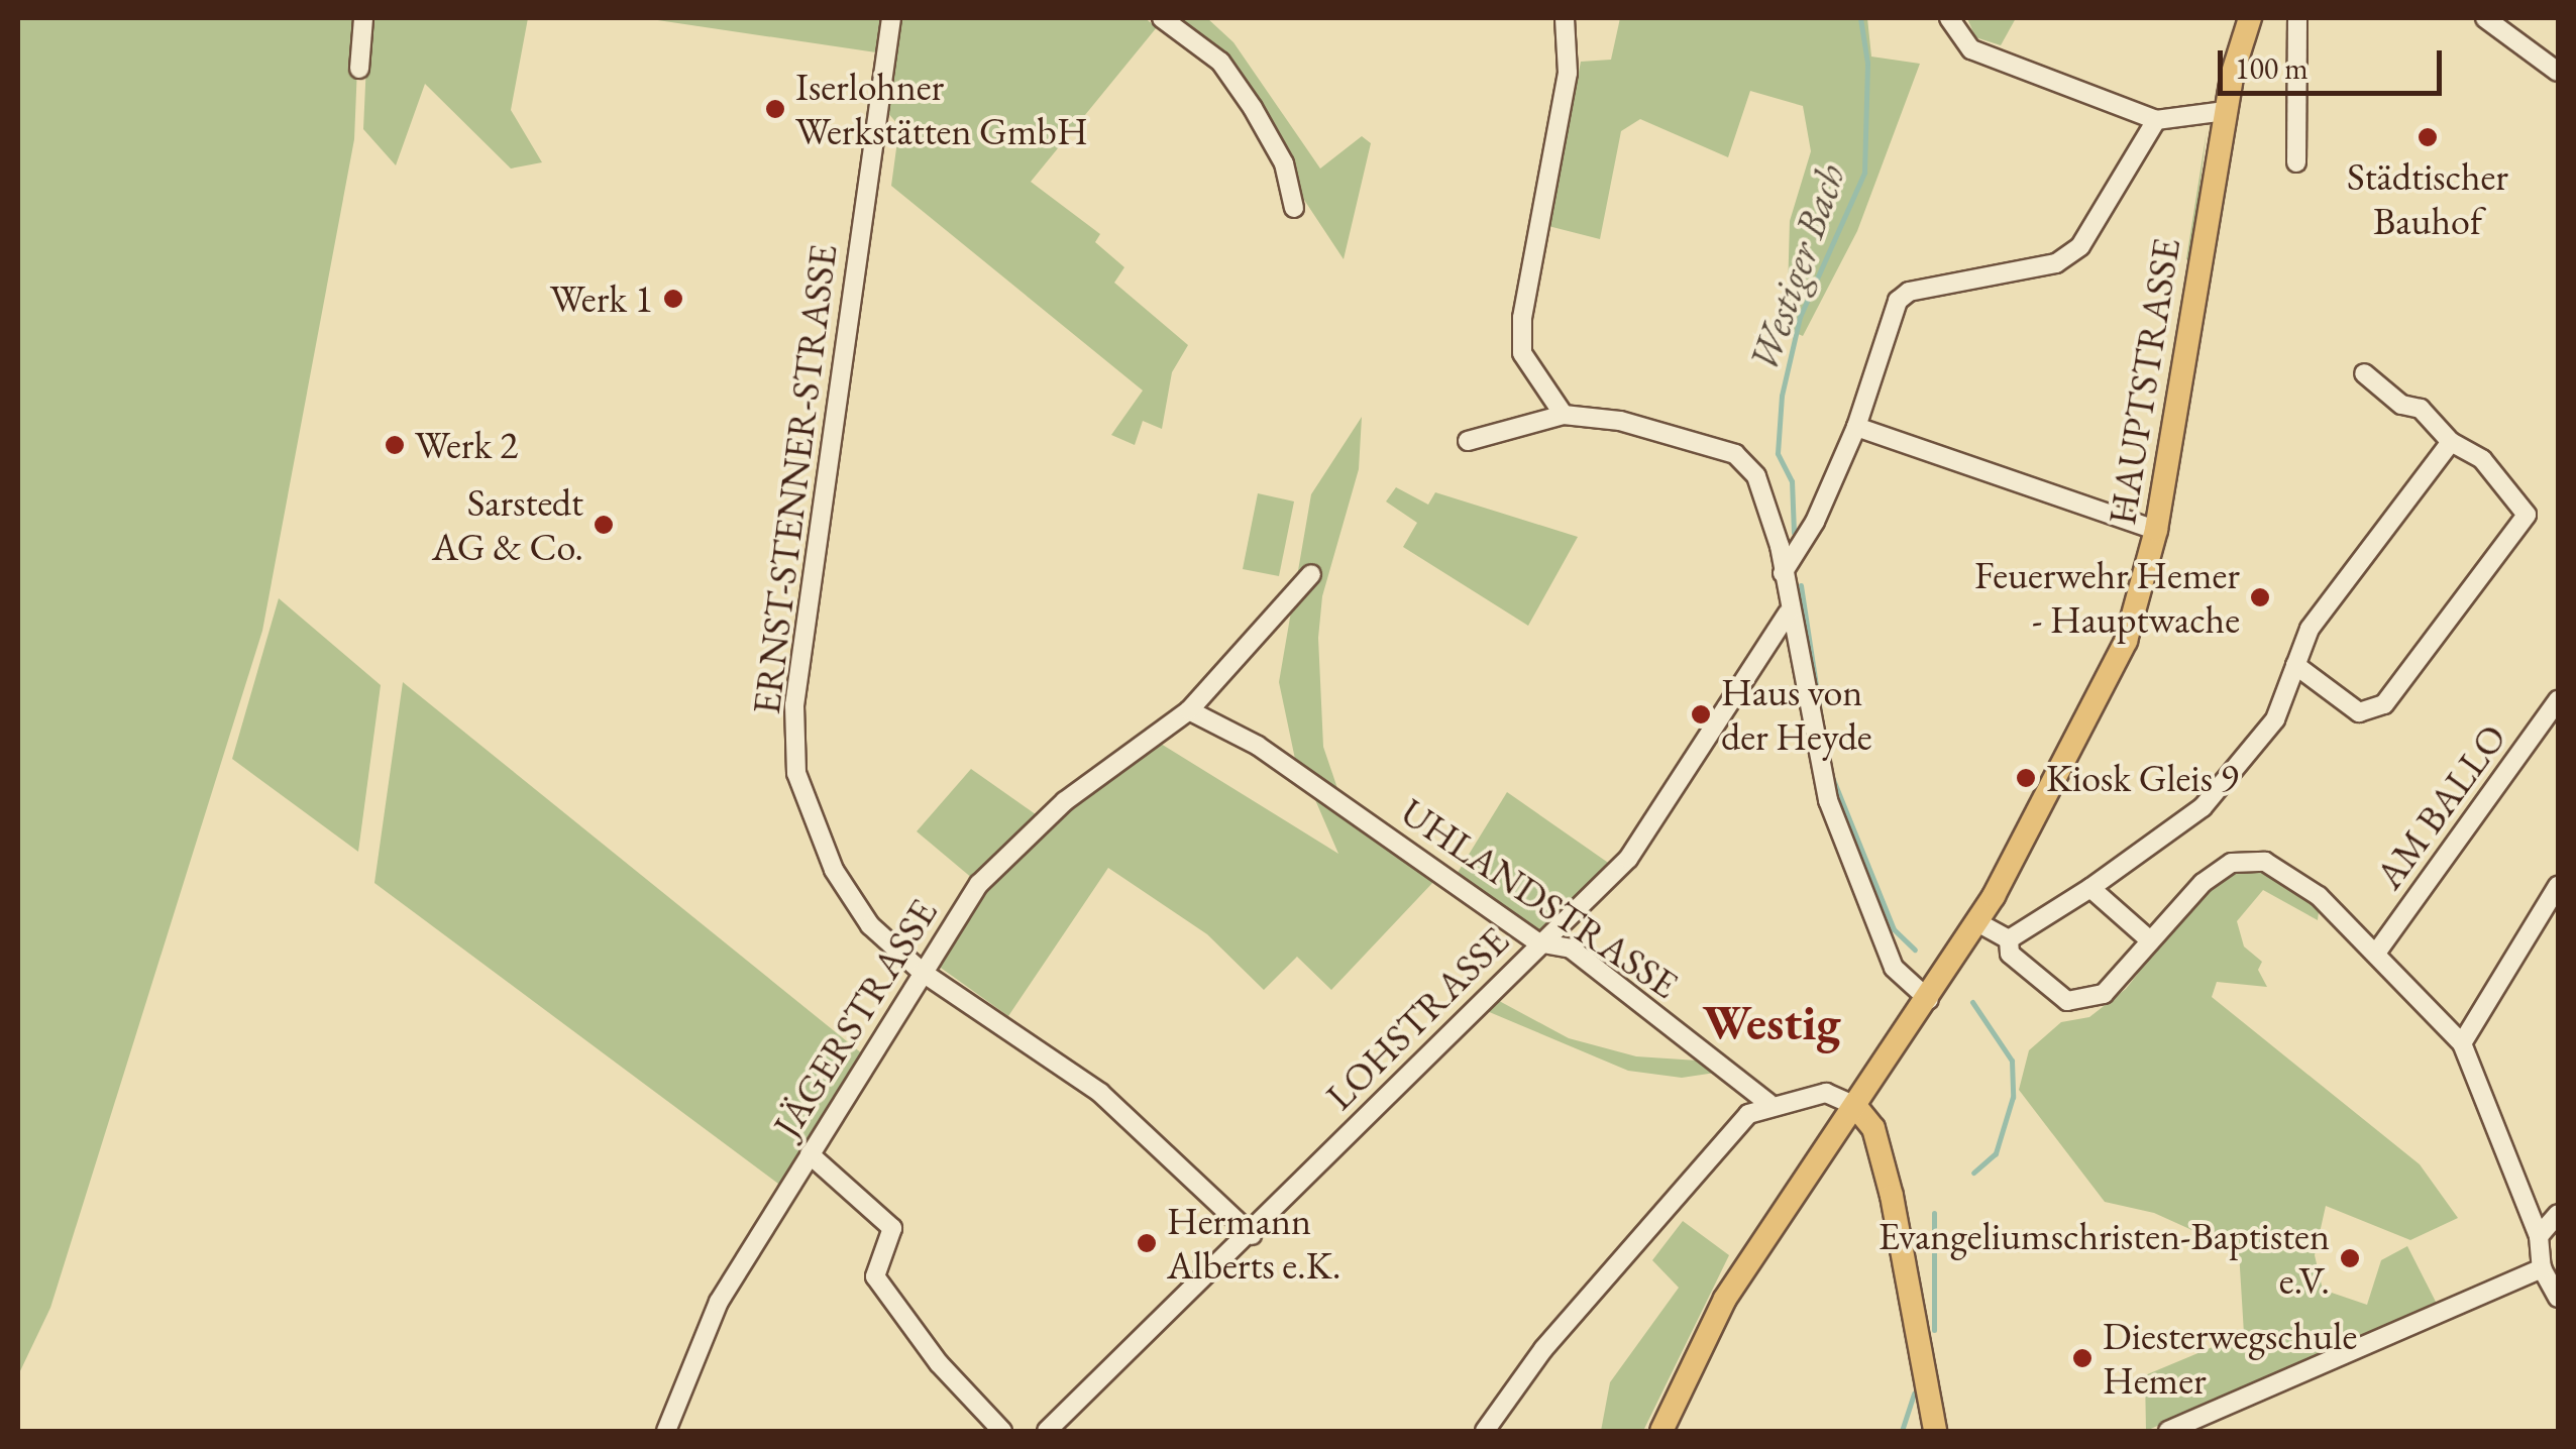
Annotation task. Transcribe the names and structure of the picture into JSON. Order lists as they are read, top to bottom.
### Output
{
  "streets": {
    "main road": ["HAUPTSTRASSE"],
    "street": [
      "ERNST-STENNER-STRASSE",
      "AM BALLO",
      "UHLANDSTRASSE",
      "JÄGERSTRASSE",
      "LOHSTRASSE"
    ]
  },
  "crossings": [
    ["ERNST-STENNER-STRASSE", "JÄGERSTRASSE"],
    ["ERNST-STENNER-STRASSE", "LOHSTRASSE"],
    ["UHLANDSTRASSE", "JÄGERSTRASSE"],
    ["UHLANDSTRASSE", "LOHSTRASSE"]
  ],
  "districts": ["Westig"],
  "water": ["Westiger Bach"],
  "places": [
    "Iserlohner Werkstätten GmbH",
    "Städtischer Bauhof",
    "Werk 1",
    "Werk 2",
    "Sarstedt AG & Co.",
    "Feuerwehr Hemer - Hauptwache",
    "Haus von der Heyde",
    "Kiosk Gleis 9",
    "Hermann Alberts e.K.",
    "Evangeliumschristen-Baptisten e.V.",
    "Diesterwegschule Hemer"
  ],
  "scale_bar": "100 m"
}
